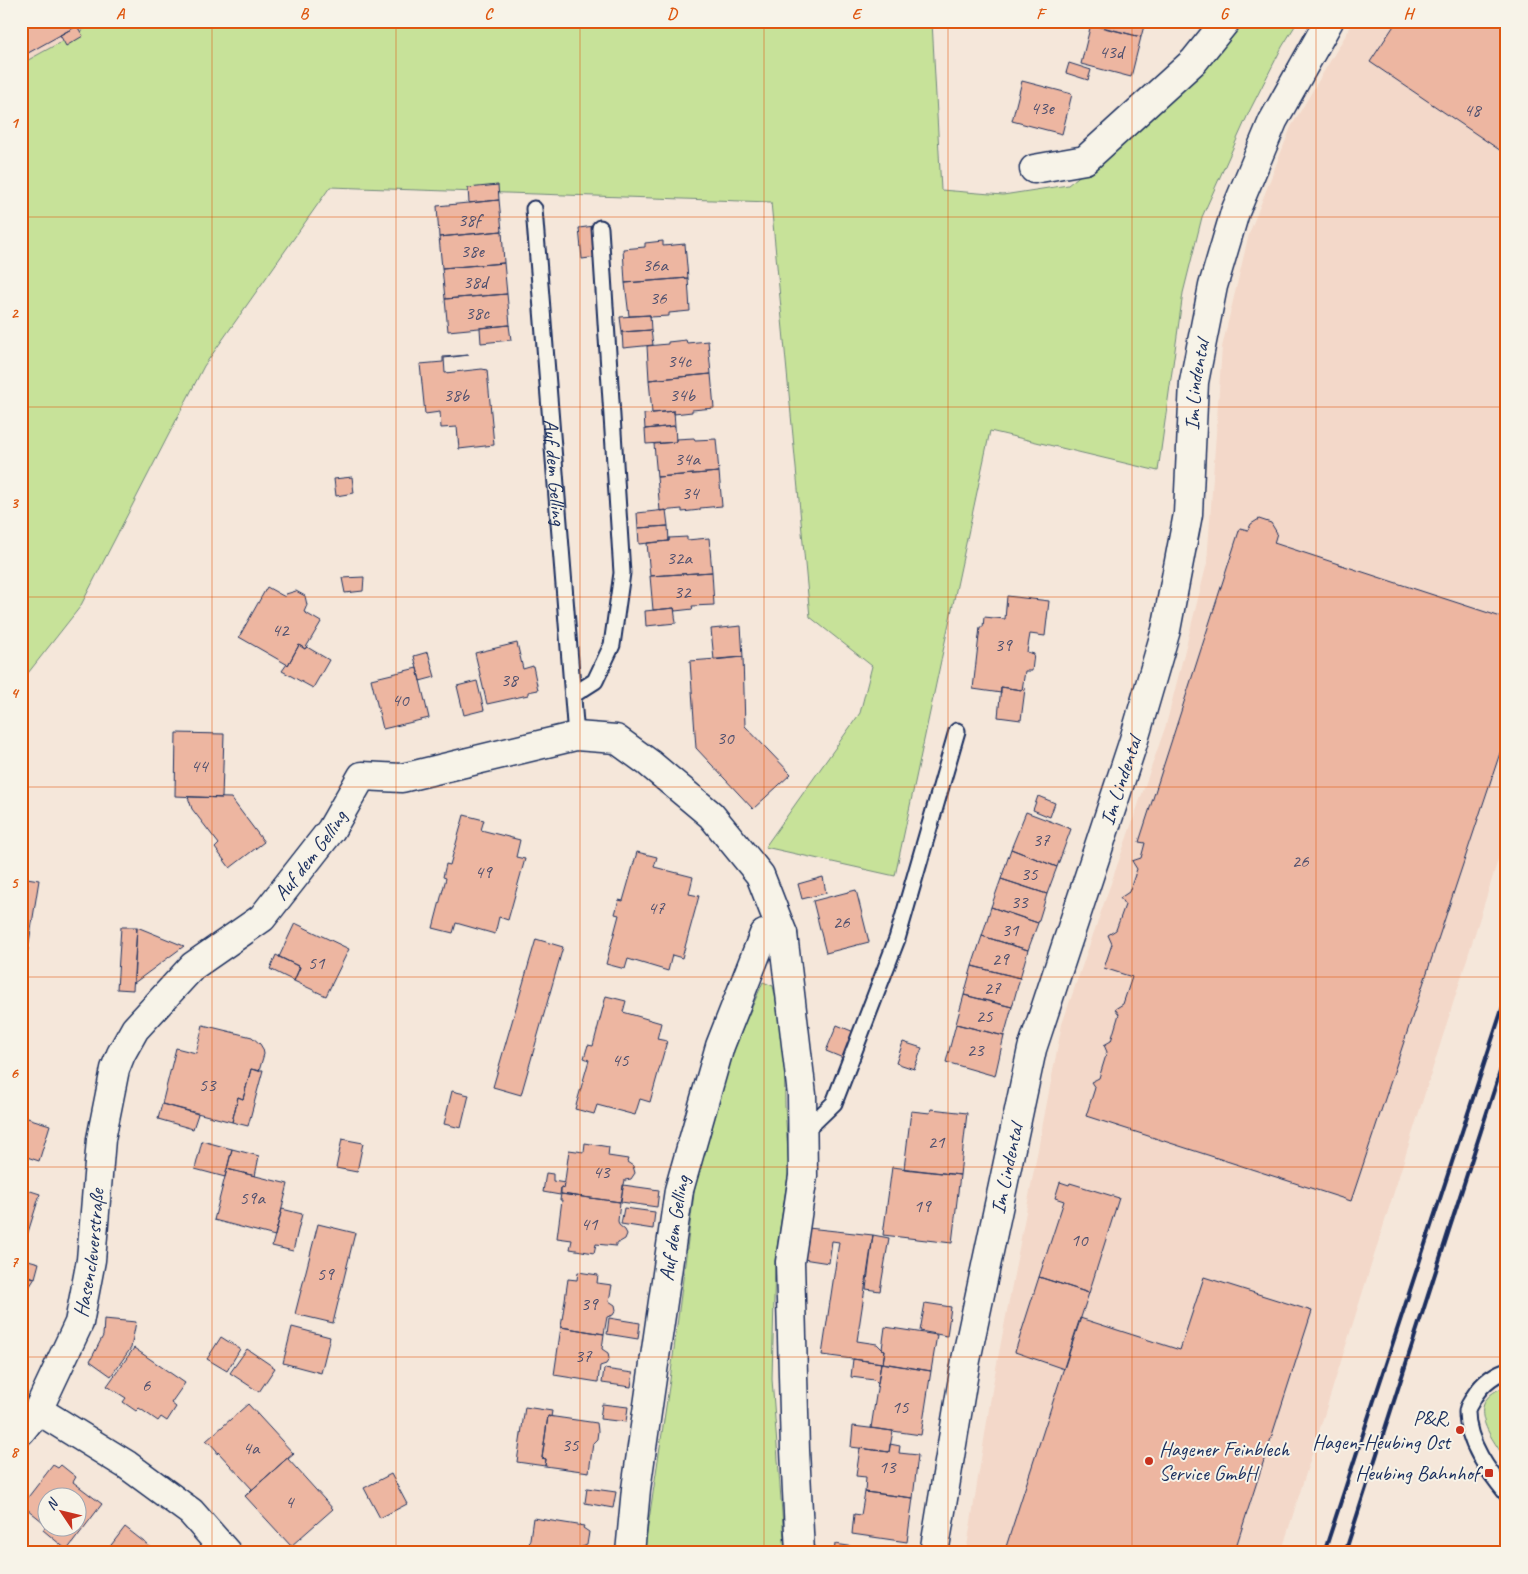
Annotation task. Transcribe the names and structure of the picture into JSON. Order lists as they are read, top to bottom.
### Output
{
  "streets": {
    "street": ["Im Lindental", "Auf dem Gelling", "Hasencleverstraße"]
  },
  "crossings": [
    ["Auf dem Gelling", "Hasencleverstraße"]
  ],
  "places": {
    "other": ["P&R, Hagen-Heubing Ost", "Hagener Feinblech Service GmbH"],
    "transit": ["Heubing Bahnhof"]
  },
  "house_numbers": [
    "43d",
    "43e",
    "48",
    "38f",
    "38e",
    "36a",
    "38d",
    "36",
    "38c",
    "34c",
    "38b",
    "34b",
    "34a",
    "34",
    "32a",
    "32",
    "42",
    "39",
    "38",
    "40",
    "30",
    "44",
    "37",
    "26",
    "49",
    "35",
    "33",
    "47",
    "26",
    "31",
    "29",
    "51",
    "27",
    "25",
    "23",
    "45",
    "53",
    "21",
    "43",
    "59a",
    "19",
    "41",
    "10",
    "59",
    "39",
    "37",
    "6",
    "15",
    "35",
    "4a",
    "13",
    "4"
  ],
  "north": "top left",
  "grid": {
    "columns": [
      "A",
      "B",
      "C",
      "D",
      "E",
      "F",
      "G",
      "H"
    ],
    "rows": [
      "1",
      "2",
      "3",
      "4",
      "5",
      "6",
      "7",
      "8"
    ]
  }
}
